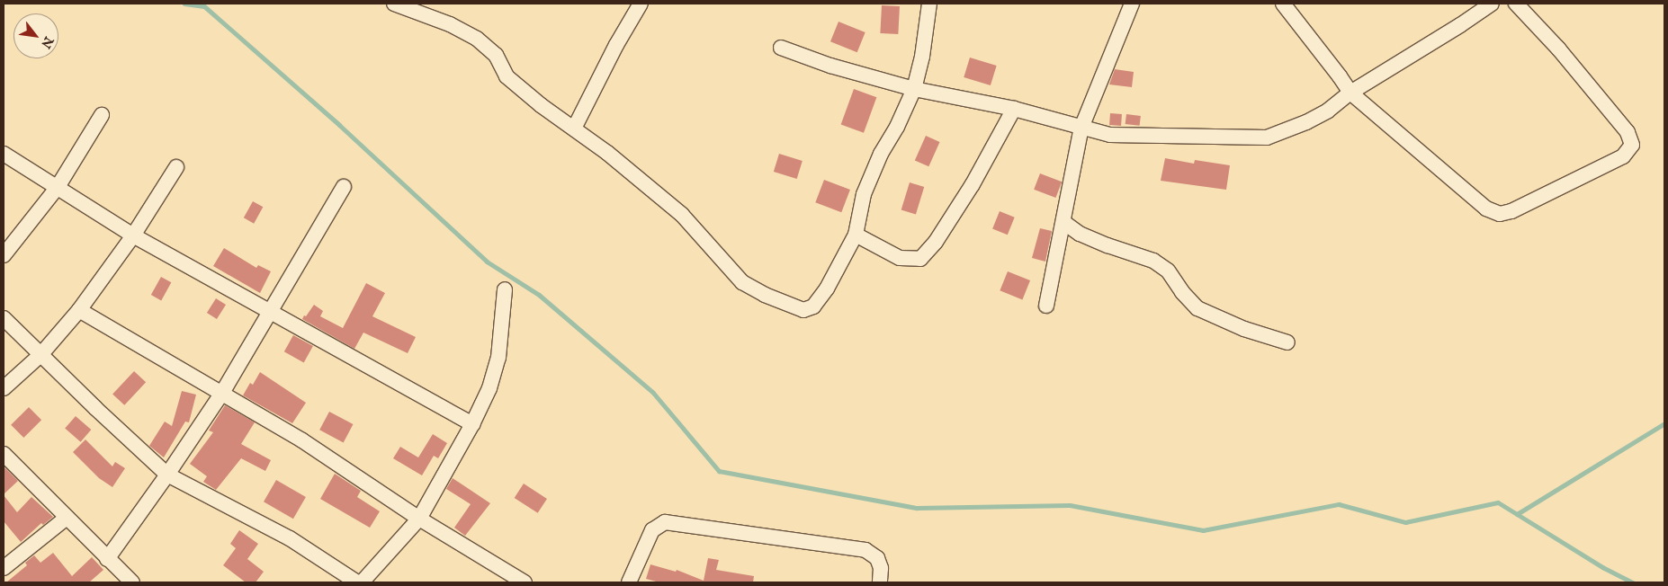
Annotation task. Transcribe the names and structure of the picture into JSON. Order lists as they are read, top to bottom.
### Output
{
  "north": "bottom right"
}
